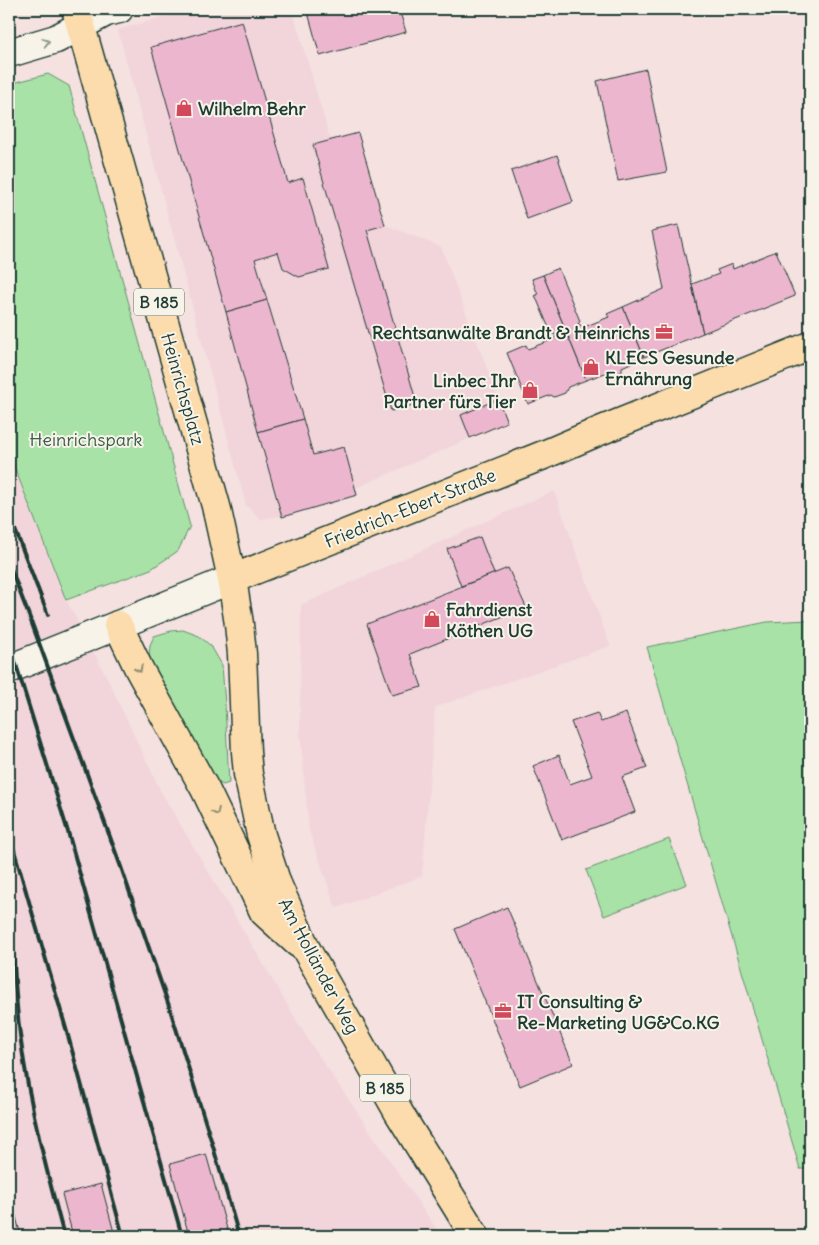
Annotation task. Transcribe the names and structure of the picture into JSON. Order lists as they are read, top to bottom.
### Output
{
  "streets": {
    "main road": [
      "B 185",
      "Heinrichsplatz",
      "Friedrich-Ebert-Straße",
      "Am Holländer Weg"
    ]
  },
  "crossings": [
    ["Heinrichsplatz", "Friedrich-Ebert-Straße"],
    ["Heinrichsplatz", "Am Holländer Weg"],
    ["Friedrich-Ebert-Straße", "Am Holländer Weg"]
  ],
  "parks": ["Heinrichspark"],
  "places": {
    "shop": [
      "Wilhelm Behr",
      "KLECS Gesunde Ernährung",
      "Linbec Ihr Partner fürs Tier",
      "Fahrdienst Köthen UG"
    ],
    "office": ["Rechtsanwälte Brandt & Heinrichs", "IT Consulting & Re-Marketing UG&Co.KG"]
  }
}
